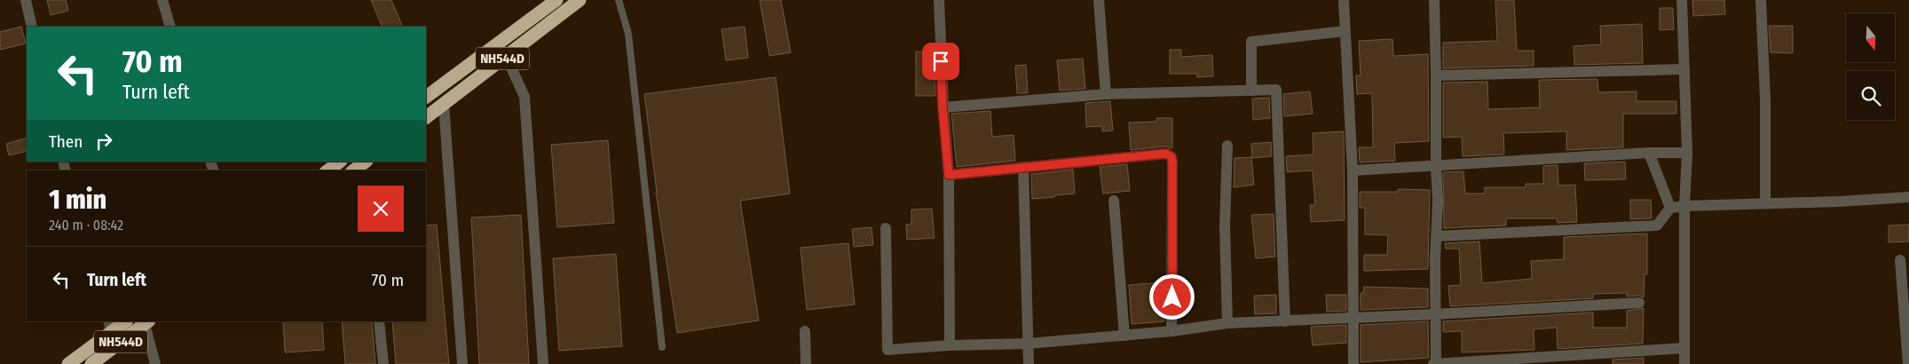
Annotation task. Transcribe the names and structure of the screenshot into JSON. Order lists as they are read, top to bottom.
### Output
{
  "streets": {
    "highway": ["NH544D"]
  },
  "north": "bottom",
  "page": {
    "turn": ["70 m", "Turn left"],
    "then": "Then",
    "heading": ["1 min", "240 m · 08:42"],
    "list": [
      {
        "name": "Turn left",
        "value": "70 m"
      }
    ]
  }
}
